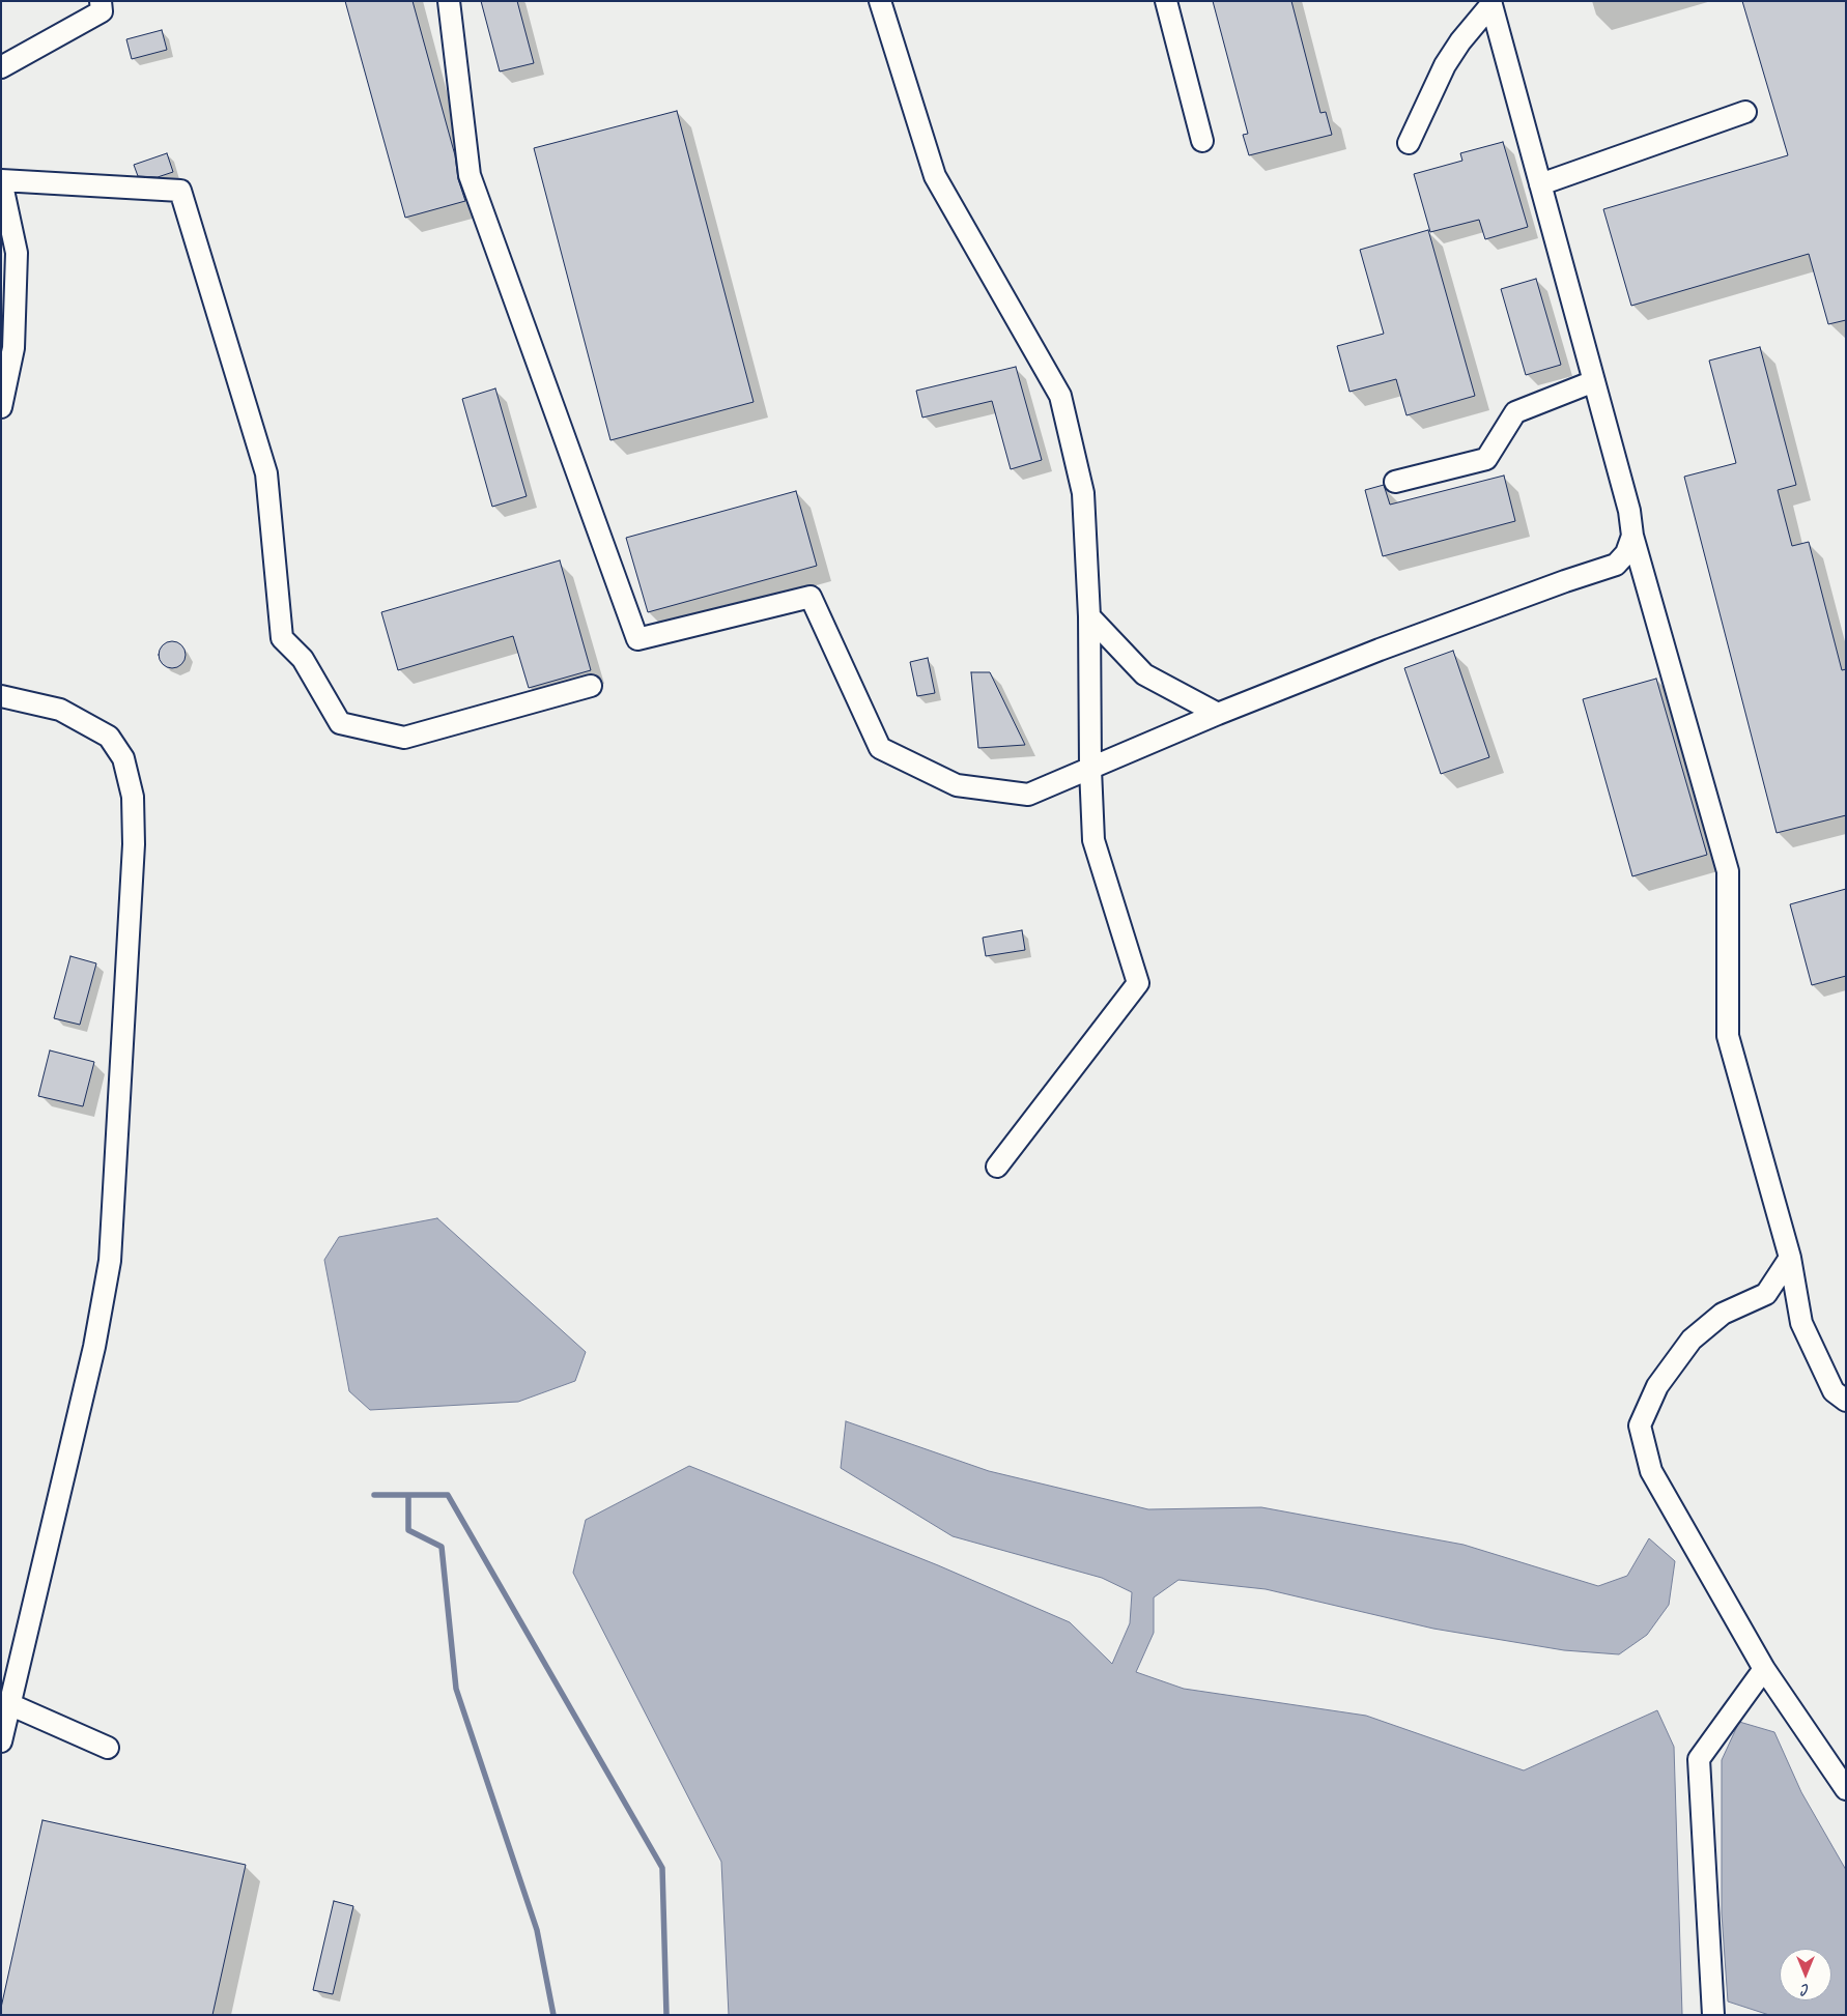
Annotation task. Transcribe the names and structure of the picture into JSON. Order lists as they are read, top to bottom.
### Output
{
  "north": "bottom"
}
